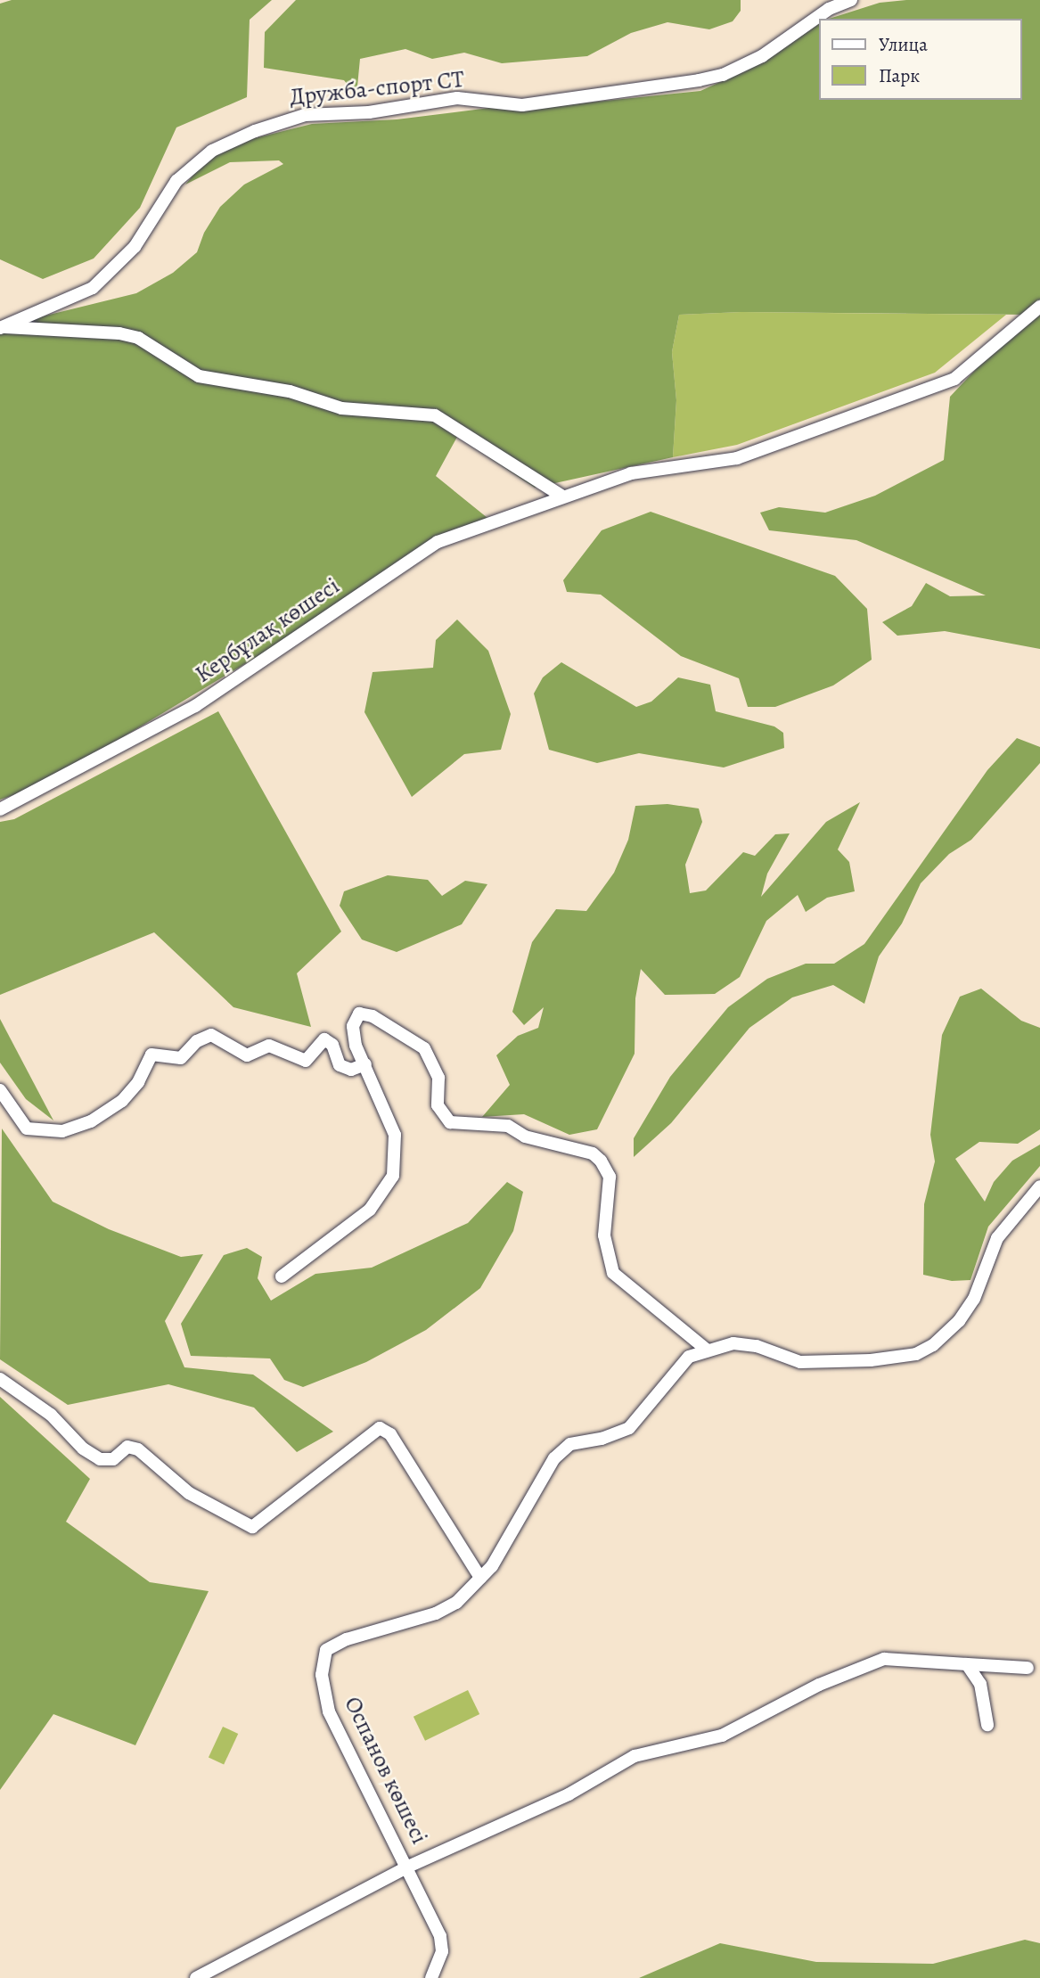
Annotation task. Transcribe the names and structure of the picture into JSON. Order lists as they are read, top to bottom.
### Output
{
  "streets": {
    "street": ["Дружба-спорт СТ", "Кербұлақ көшесі", "Оспанов көшесі"]
  },
  "legend": ["Улица", "Парк"]
}
